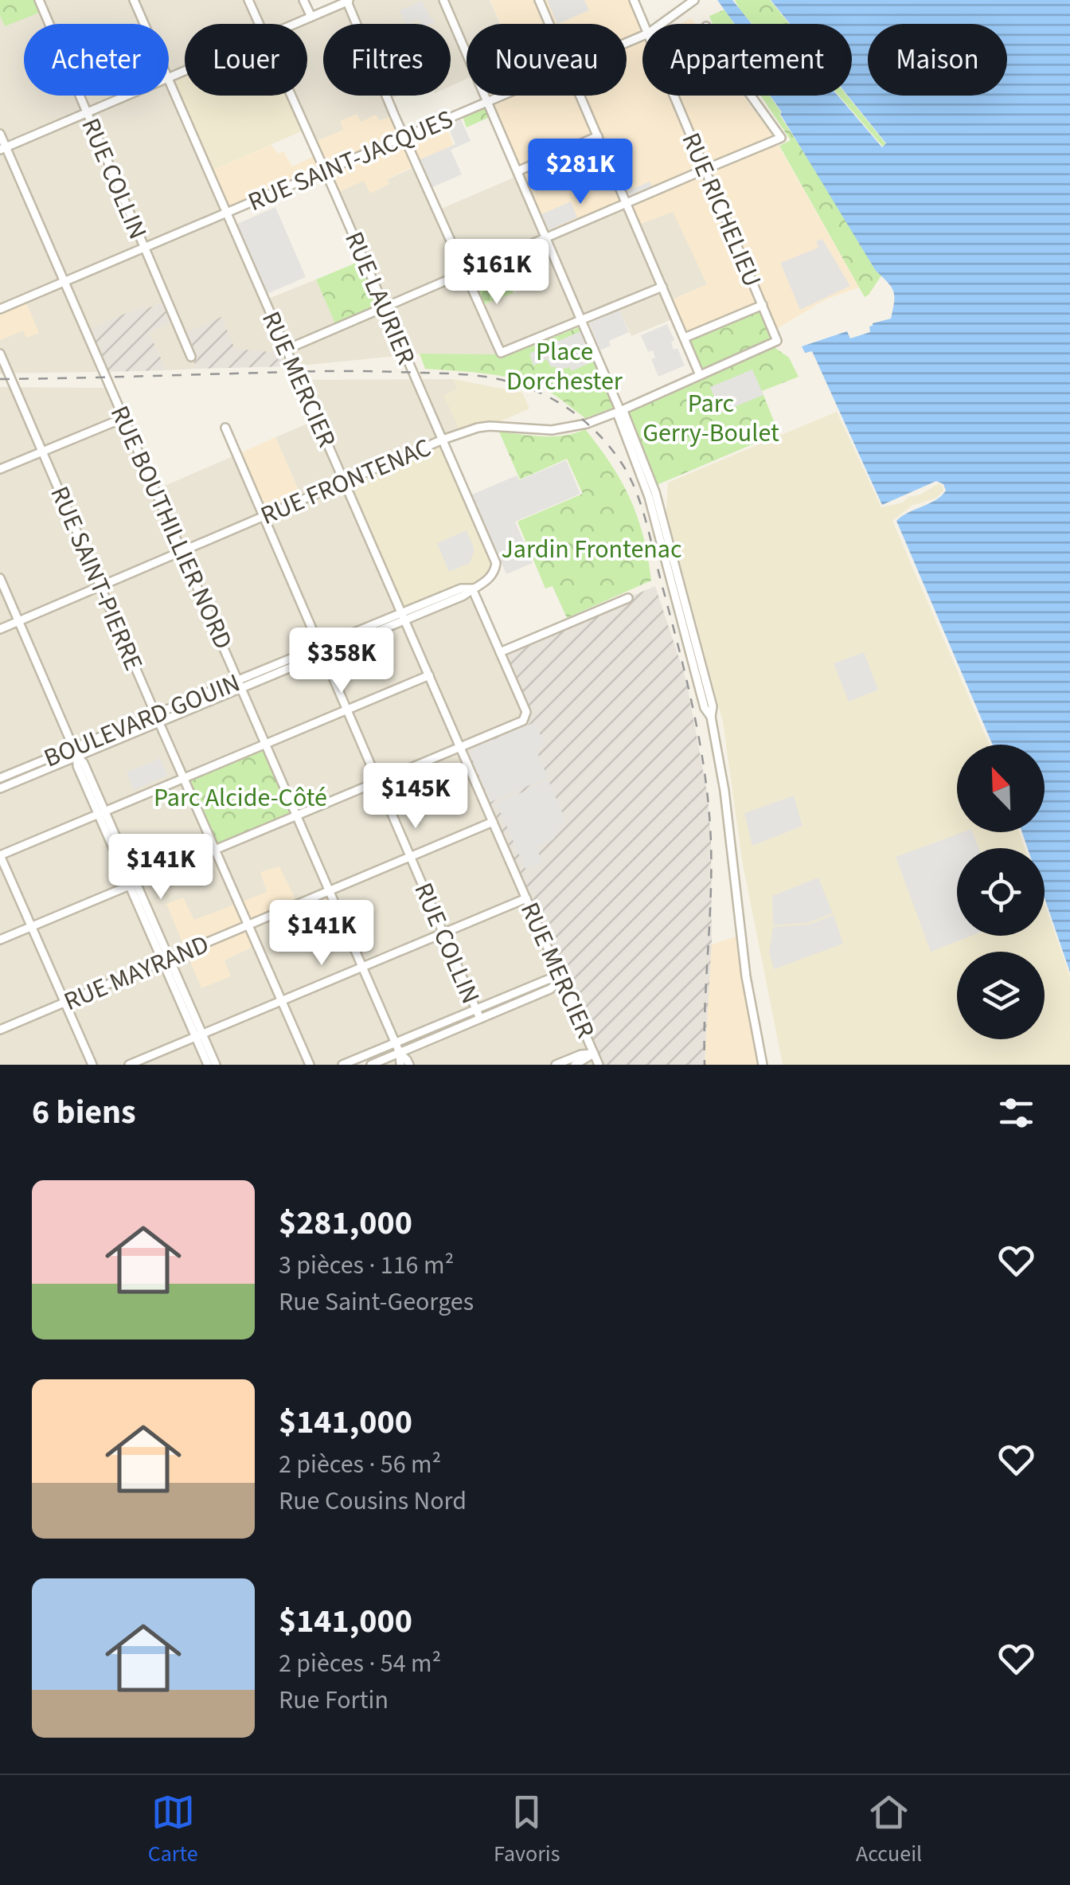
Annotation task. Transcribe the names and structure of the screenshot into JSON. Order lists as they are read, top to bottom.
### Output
{
  "streets": {
    "street": [
      "RUE SAINT-JACQUES",
      "RUE COLLIN",
      "RUE RICHELIEU",
      "RUE LAURIER",
      "RUE MERCIER",
      "RUE FRONTENAC",
      "RUE BOUTHILLIER NORD",
      "RUE SAINT-PIERRE",
      "BOULEVARD GOUIN",
      "RUE MAYRAND"
    ]
  },
  "crossings": [
    ["RUE SAINT-JACQUES", "RUE COLLIN"],
    ["RUE SAINT-JACQUES", "RUE LAURIER"],
    ["RUE SAINT-JACQUES", "RUE MERCIER"],
    ["RUE SAINT-JACQUES", "RUE BOUTHILLIER NORD"],
    ["RUE COLLIN", "RUE FRONTENAC"],
    ["RUE COLLIN", "BOULEVARD GOUIN"],
    ["RUE COLLIN", "RUE MAYRAND"],
    ["RUE RICHELIEU", "RUE FRONTENAC"],
    ["RUE LAURIER", "RUE FRONTENAC"],
    ["RUE LAURIER", "BOULEVARD GOUIN"],
    ["RUE MERCIER", "RUE FRONTENAC"],
    ["RUE MERCIER", "BOULEVARD GOUIN"],
    ["RUE MERCIER", "RUE MAYRAND"],
    ["RUE FRONTENAC", "RUE BOUTHILLIER NORD"],
    ["RUE FRONTENAC", "RUE SAINT-PIERRE"],
    ["RUE BOUTHILLIER NORD", "BOULEVARD GOUIN"],
    ["RUE BOUTHILLIER NORD", "RUE MAYRAND"],
    ["RUE SAINT-PIERRE", "BOULEVARD GOUIN"],
    ["RUE SAINT-PIERRE", "RUE MAYRAND"]
  ],
  "parks": [
    "Place Dorchester",
    "Parc Gerry-Boulet",
    "Jardin Frontenac",
    "Parc Alcide-Côté"
  ],
  "north": "top left",
  "page": {
    "chip": [
      "Acheter",
      "Louer",
      "Filtres",
      "Nouveau",
      "Appartement",
      "Maison"
    ],
    "price": [
      "$281K",
      "$161K",
      "$358K",
      "$145K",
      "$141K",
      "$141K"
    ],
    "heading": "6 biens",
    "list": [
      {
        "name": "$281,000",
        "note": "3 pièces · 116 m² · Rue Saint-Georges"
      },
      {
        "name": "$141,000",
        "note": "2 pièces · 56 m² · Rue Cousins Nord"
      },
      {
        "name": "$141,000",
        "note": "2 pièces · 54 m² · Rue Fortin"
      }
    ],
    "tabs": ["Carte", "Favoris", "Accueil"]
  }
}
